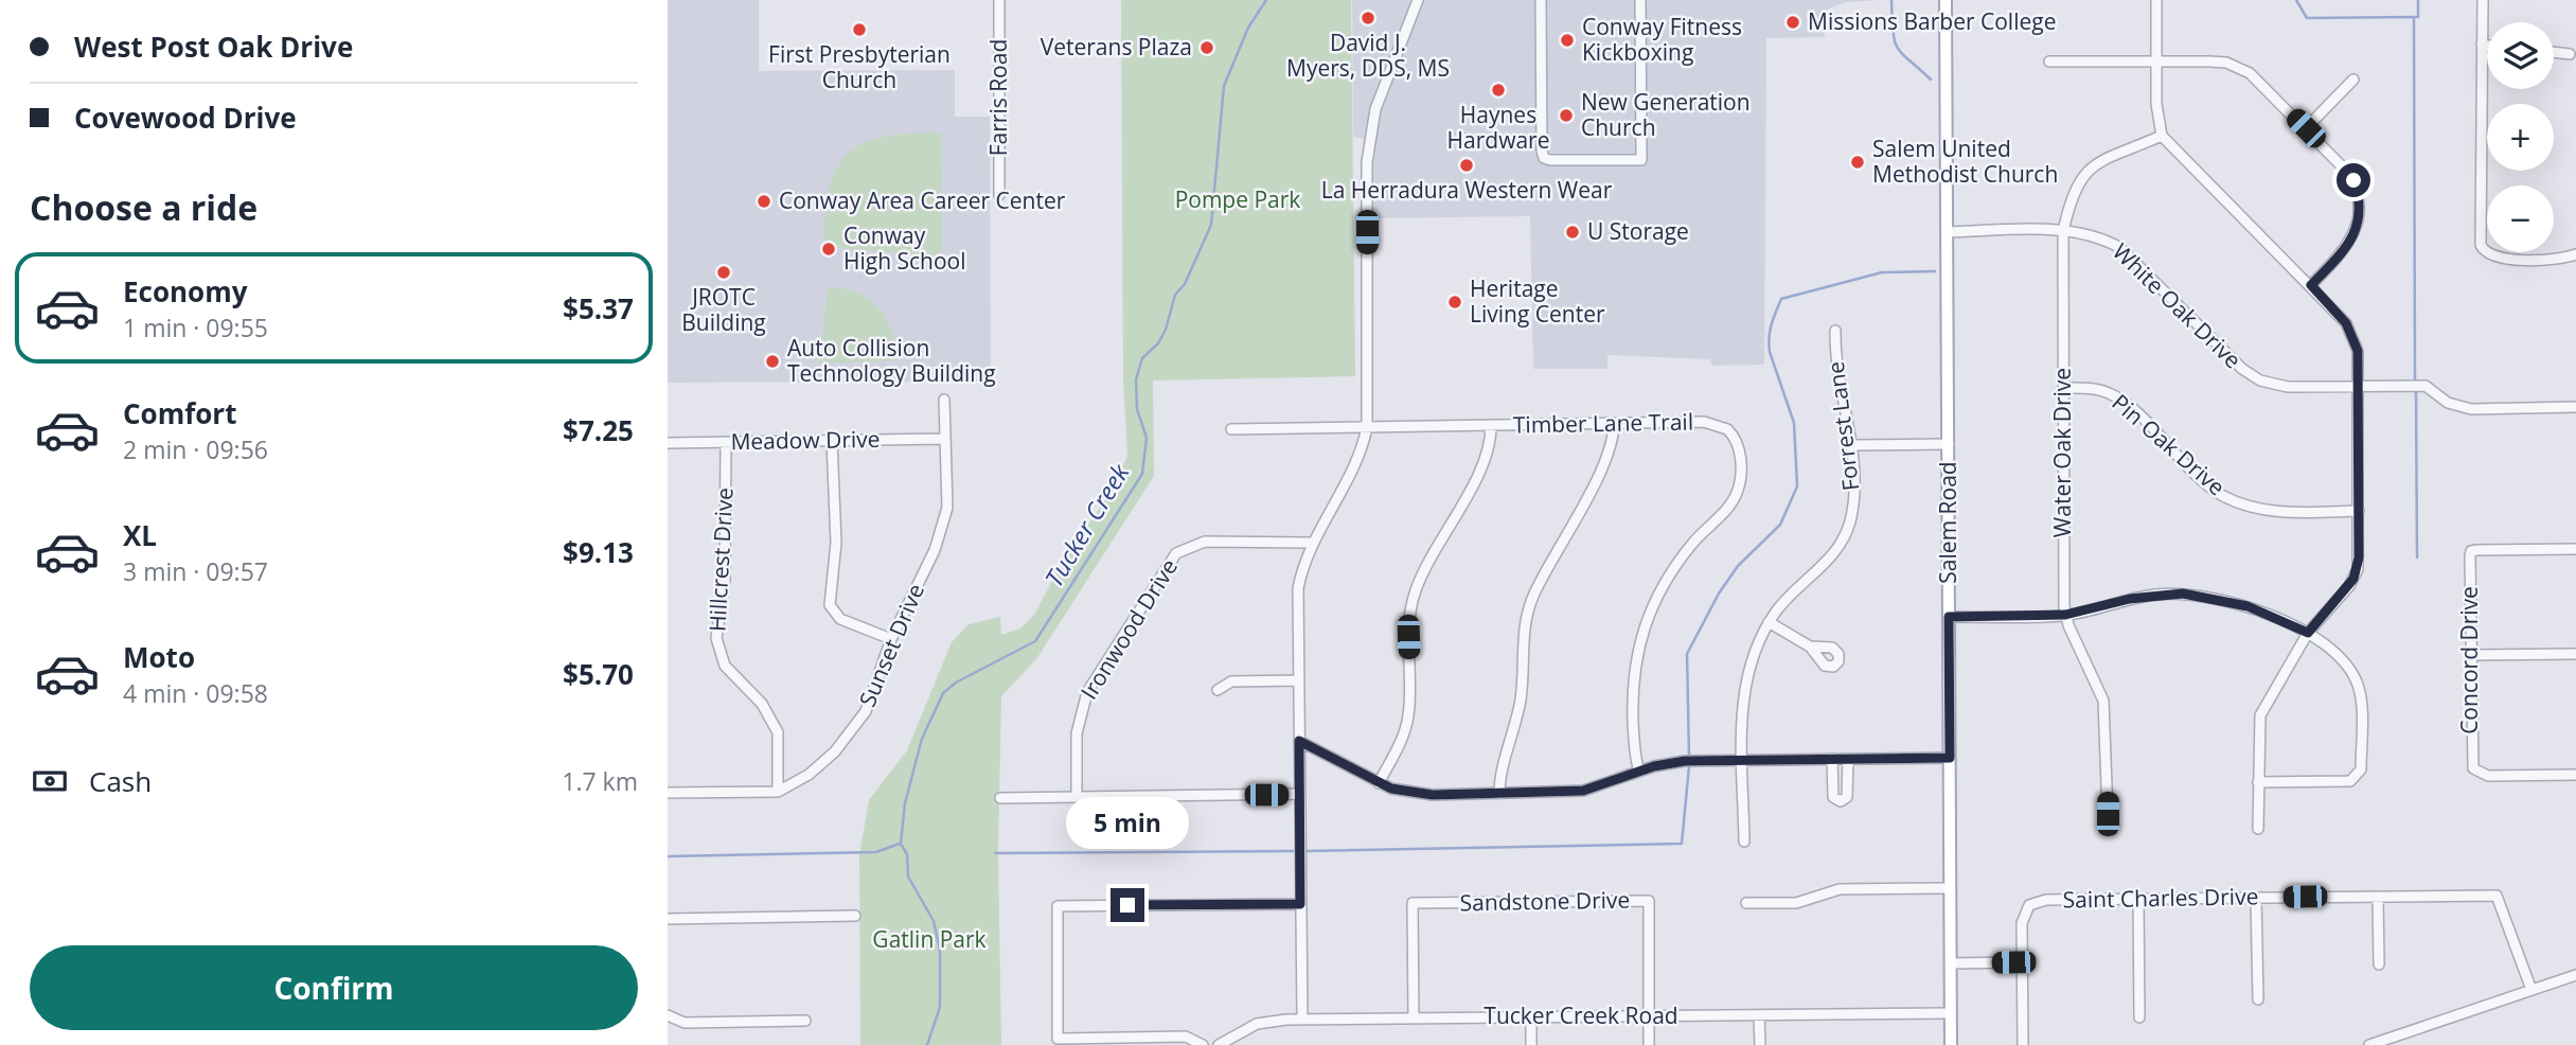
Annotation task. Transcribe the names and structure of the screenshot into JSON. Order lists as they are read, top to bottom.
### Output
{
  "streets": {
    "main road": ["Salem Road"],
    "street": [
      "Farris Road",
      "White Oak Drive",
      "Timber Lane Trail",
      "Forrest Lane",
      "Meadow Drive",
      "Pin Oak Drive",
      "Water Oak Drive",
      "Hillcrest Drive",
      "Ironwood Drive",
      "Sunset Drive",
      "Concord Drive",
      "Saint Charles Drive",
      "Sandstone Drive",
      "Tucker Creek Road"
    ]
  },
  "crossings": [
    ["White Oak Drive", "Water Oak Drive"],
    ["White Oak Drive", "Salem Road"],
    ["Meadow Drive", "Hillcrest Drive"],
    ["Meadow Drive", "Sunset Drive"],
    ["Pin Oak Drive", "Water Oak Drive"],
    ["Salem Road", "Tucker Creek Road"],
    ["Hillcrest Drive", "Sunset Drive"],
    ["Sandstone Drive", "Tucker Creek Road"]
  ],
  "water": ["Tucker Creek"],
  "parks": ["Pompe Park", "Gatlin Park"],
  "places": [
    "David J. Myers, DDS, MS",
    "Missions Barber College",
    "First Presbyterian Church",
    "Conway Fitness Kickboxing",
    "Veterans Plaza",
    "Haynes Hardware",
    "New Generation Church",
    "Salem United Methodist Church",
    "La Herradura Western Wear",
    "Conway Area Career Center",
    "U Storage",
    "Conway High School",
    "JROTC Building",
    "Heritage Living Center",
    "Auto Collision Technology Building"
  ],
  "page": {
    "banner": ["West Post Oak Drive", "Covewood Drive"],
    "map_buttons": ["+", "−"],
    "heading": "Choose a ride",
    "list": [
      {
        "name": "Economy",
        "note": "1 min · 09:55",
        "value": "$5.37"
      },
      {
        "name": "Comfort",
        "note": "2 min · 09:56",
        "value": "$7.25"
      },
      {
        "name": "XL",
        "note": "3 min · 09:57",
        "value": "$9.13"
      },
      {
        "name": "Moto",
        "note": "4 min · 09:58",
        "value": "$5.70"
      }
    ],
    "pay": ["Cash", "1.7 km"],
    "bubble": "5 min",
    "buttons": "Confirm"
  }
}
